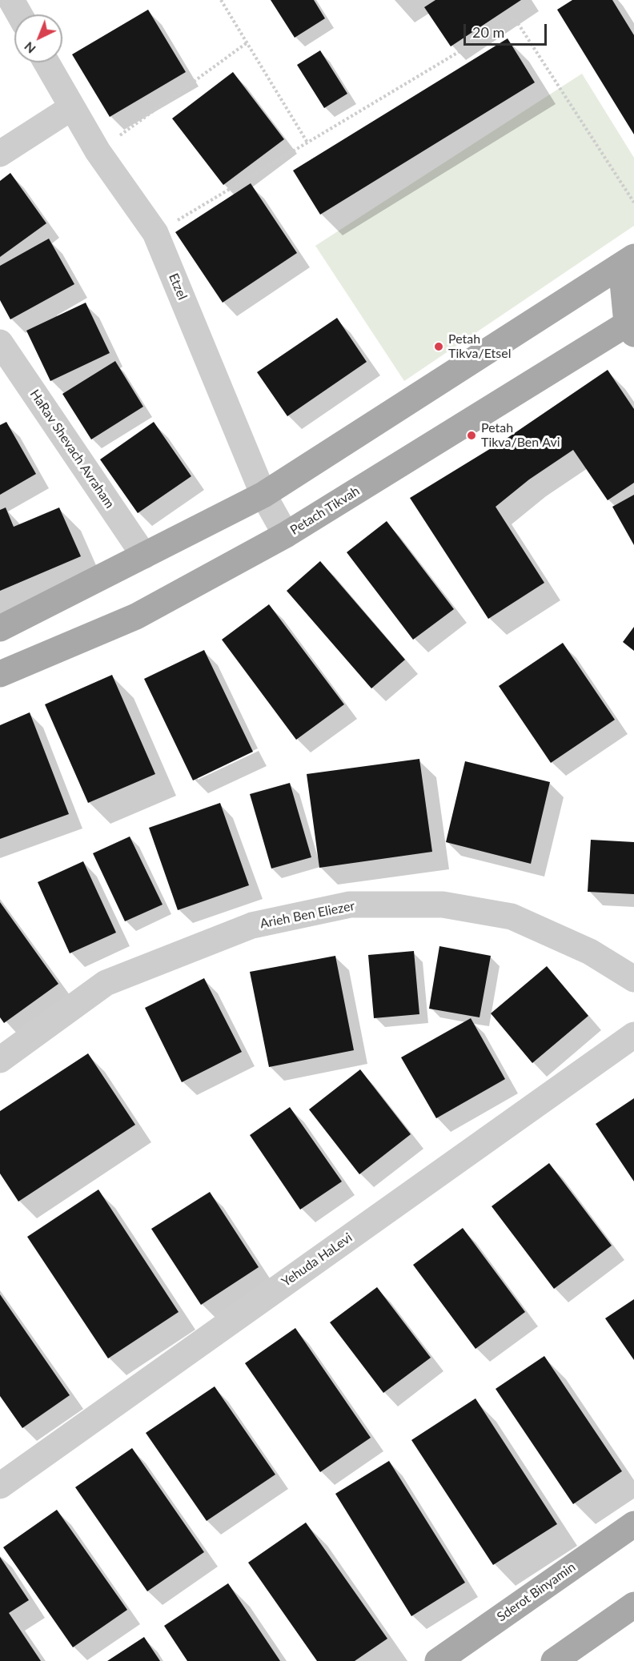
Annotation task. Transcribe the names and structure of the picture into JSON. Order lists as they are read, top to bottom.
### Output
{
  "streets": {
    "main road": ["Petach Tikvah", "Sderot Binyamin"],
    "street": [
      "Etzel",
      "HaRav Shevach Avraham",
      "Arieh Ben Eliezer",
      "Yehuda HaLevi"
    ]
  },
  "crossings": [
    ["Etzel", "Petach Tikvah"]
  ],
  "places": ["Petah Tikva/Etsel", "Petah Tikva/Ben Avi"],
  "scale_bar": "20 m",
  "north": "bottom left"
}
